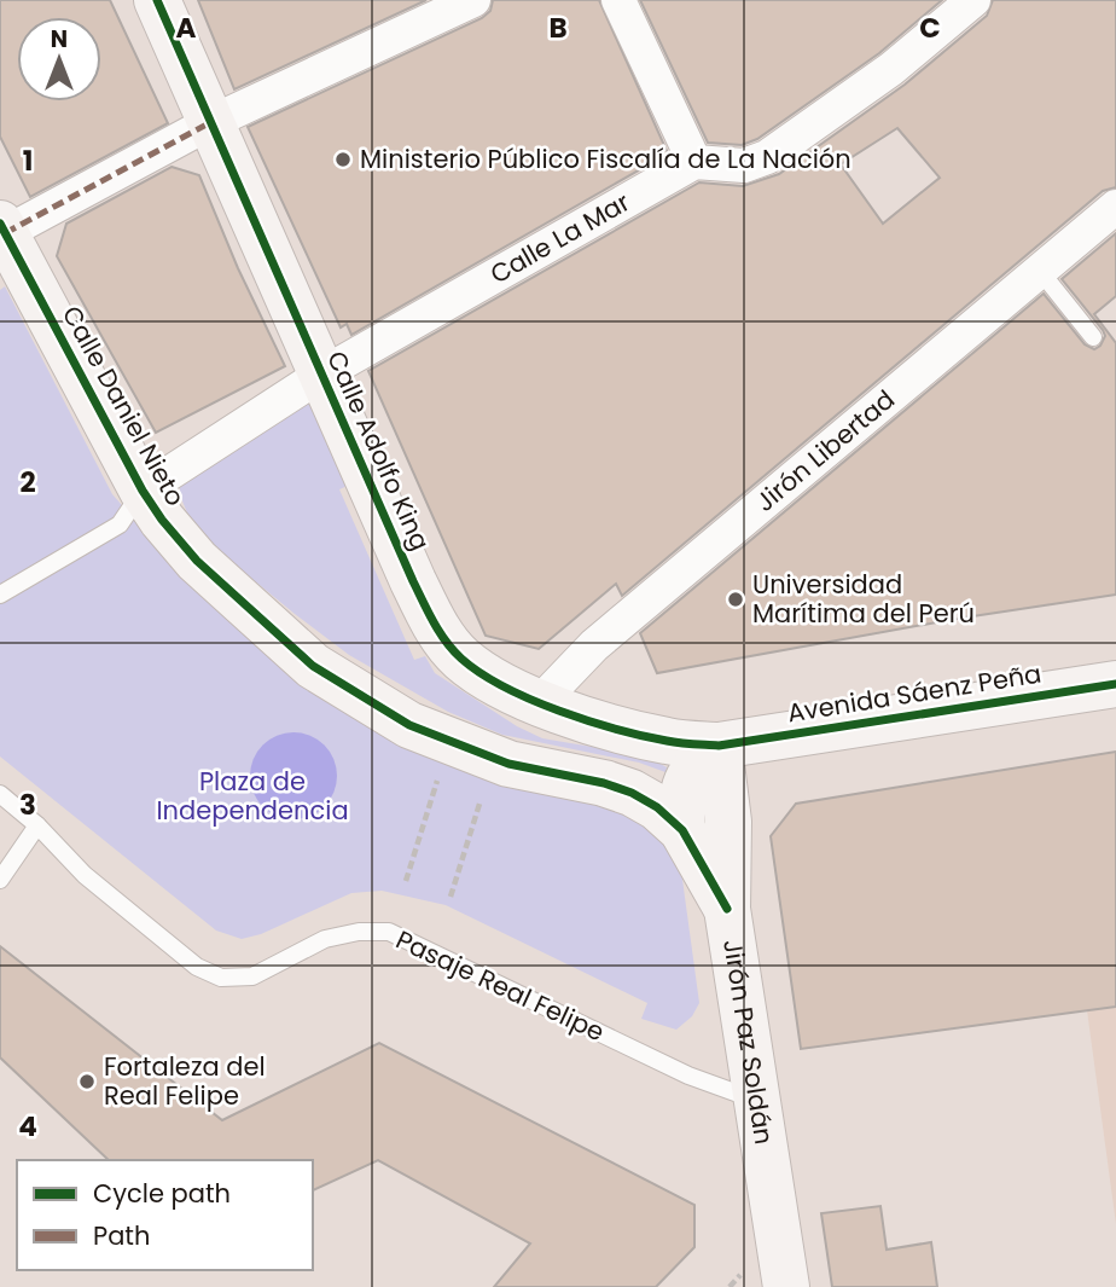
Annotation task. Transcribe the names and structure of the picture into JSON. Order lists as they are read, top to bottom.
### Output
{
  "streets": {
    "street": [
      "Calle La Mar",
      "Calle Daniel Nieto",
      "Calle Adolfo King",
      "Jirón Libertad",
      "Avenida Sáenz Peña",
      "Jirón Paz Soldán"
    ],
    "lane": ["Pasaje Real Felipe"]
  },
  "crossings": [
    ["Calle La Mar", "Calle Daniel Nieto"],
    ["Calle La Mar", "Calle Adolfo King"],
    ["Calle Daniel Nieto", "Jirón Paz Soldán"],
    ["Calle Adolfo King", "Jirón Libertad"],
    ["Calle Adolfo King", "Avenida Sáenz Peña"],
    ["Calle Adolfo King", "Jirón Paz Soldán"],
    ["Avenida Sáenz Peña", "Jirón Paz Soldán"],
    ["Pasaje Real Felipe", "Jirón Paz Soldán"]
  ],
  "parks": ["Plaza de Independencia"],
  "places": ["Ministerio Público Fiscalía de La Nación", "Universidad Marítima del Perú", "Fortaleza del Real Felipe"],
  "legend": ["Cycle path", "Path"],
  "north": "top",
  "grid": {
    "columns": ["A", "B", "C"],
    "rows": [
      "1",
      "2",
      "3",
      "4"
    ]
  }
}
